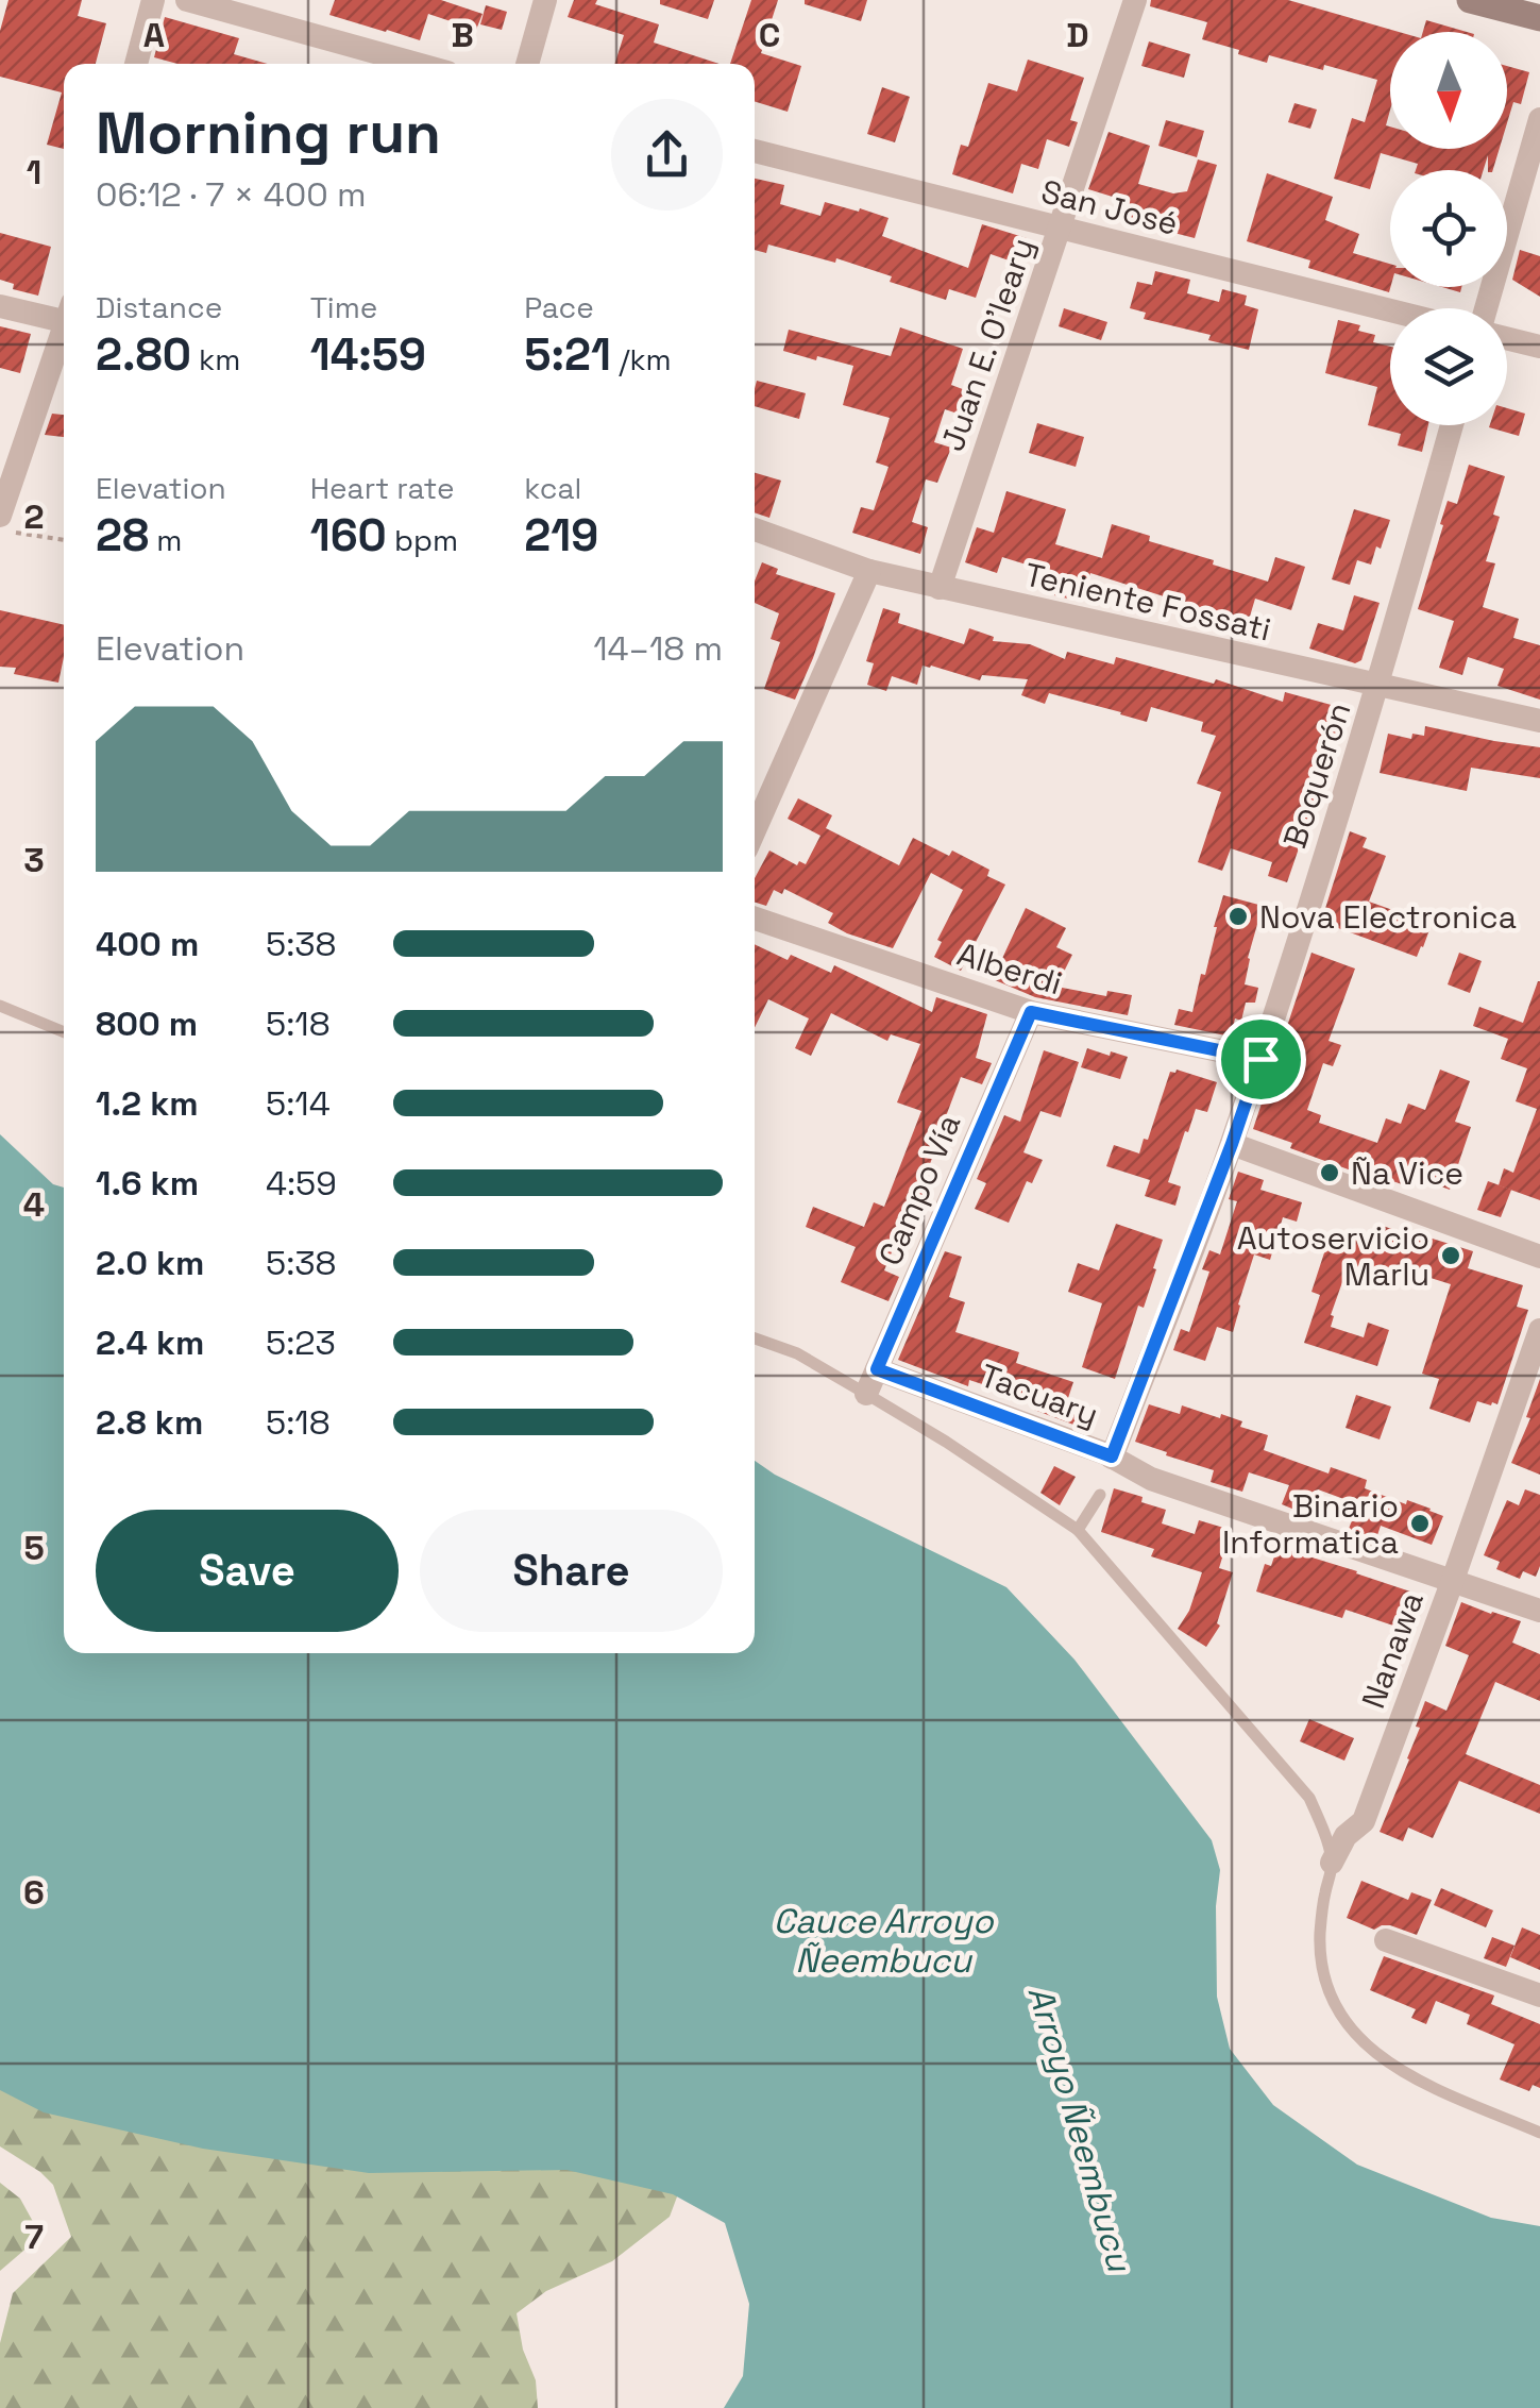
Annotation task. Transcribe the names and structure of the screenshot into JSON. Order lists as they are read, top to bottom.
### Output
{
  "streets": {
    "street": [
      "San José",
      "Juan E. O'leary",
      "Teniente Fossati",
      "Boquerón",
      "Alberdi",
      "Campo Vía",
      "Tacuary",
      "Nanawa"
    ]
  },
  "crossings": [
    ["San José", "Juan E. O'leary"],
    ["Juan E. O'leary", "Teniente Fossati"],
    ["Teniente Fossati", "Boquerón"],
    ["Boquerón", "Alberdi"],
    ["Boquerón", "Tacuary"],
    ["Alberdi", "Campo Vía"],
    ["Campo Vía", "Tacuary"],
    ["Tacuary", "Nanawa"]
  ],
  "water": ["Cauce Arroyo Ñeembucu", "Arroyo Ñeembucu"],
  "places": [
    "Nova Electronica",
    "Ña Vice",
    "Autoservicio Marlu",
    "Binario Informatica"
  ],
  "north": "bottom",
  "page": {
    "heading": ["Morning run", "06:12 · 7 × 400 m"],
    "stats": [
      ["Distance", "2.80 km"],
      ["Time", "14:59"],
      ["Pace", "5:21 /km"],
      ["Elevation", "28 m"],
      ["Heart rate", "160 bpm"],
      ["kcal", "219"]
    ],
    "chart": ["Elevation", "14–18 m"],
    "list": [
      {
        "name": "400 m",
        "note": "5:38"
      },
      {
        "name": "800 m",
        "note": "5:18"
      },
      {
        "name": "1.2 km",
        "note": "5:14"
      },
      {
        "name": "1.6 km",
        "note": "4:59"
      },
      {
        "name": "2.0 km",
        "note": "5:38"
      },
      {
        "name": "2.4 km",
        "note": "5:23"
      },
      {
        "name": "2.8 km",
        "note": "5:18"
      }
    ],
    "buttons": ["Save", "Share"]
  },
  "grid": {
    "columns": [
      "A",
      "B",
      "C",
      "D"
    ],
    "rows": [
      "1",
      "2",
      "3",
      "4",
      "5",
      "6",
      "7"
    ]
  }
}
